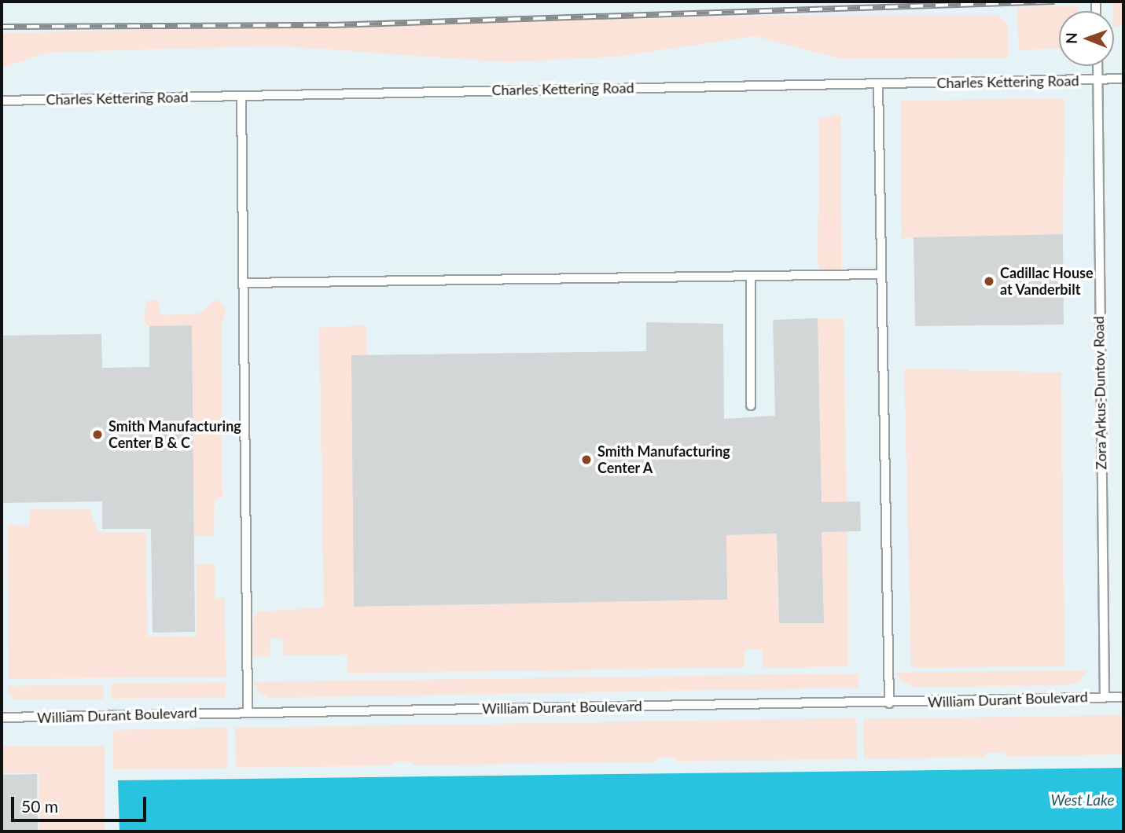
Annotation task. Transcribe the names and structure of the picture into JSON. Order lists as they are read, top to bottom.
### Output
{
  "streets": {
    "lane": ["Charles Kettering Road", "Zora Arkus-Duntov Road", "William Durant Boulevard"]
  },
  "crossings": [
    ["Charles Kettering Road", "Zora Arkus-Duntov Road"],
    ["Zora Arkus-Duntov Road", "William Durant Boulevard"]
  ],
  "water": ["West Lake"],
  "places": ["Cadillac House at Vanderbilt", "Smith Manufacturing Center B & C", "Smith Manufacturing Center A"],
  "scale_bar": "50 m",
  "north": "left"
}
